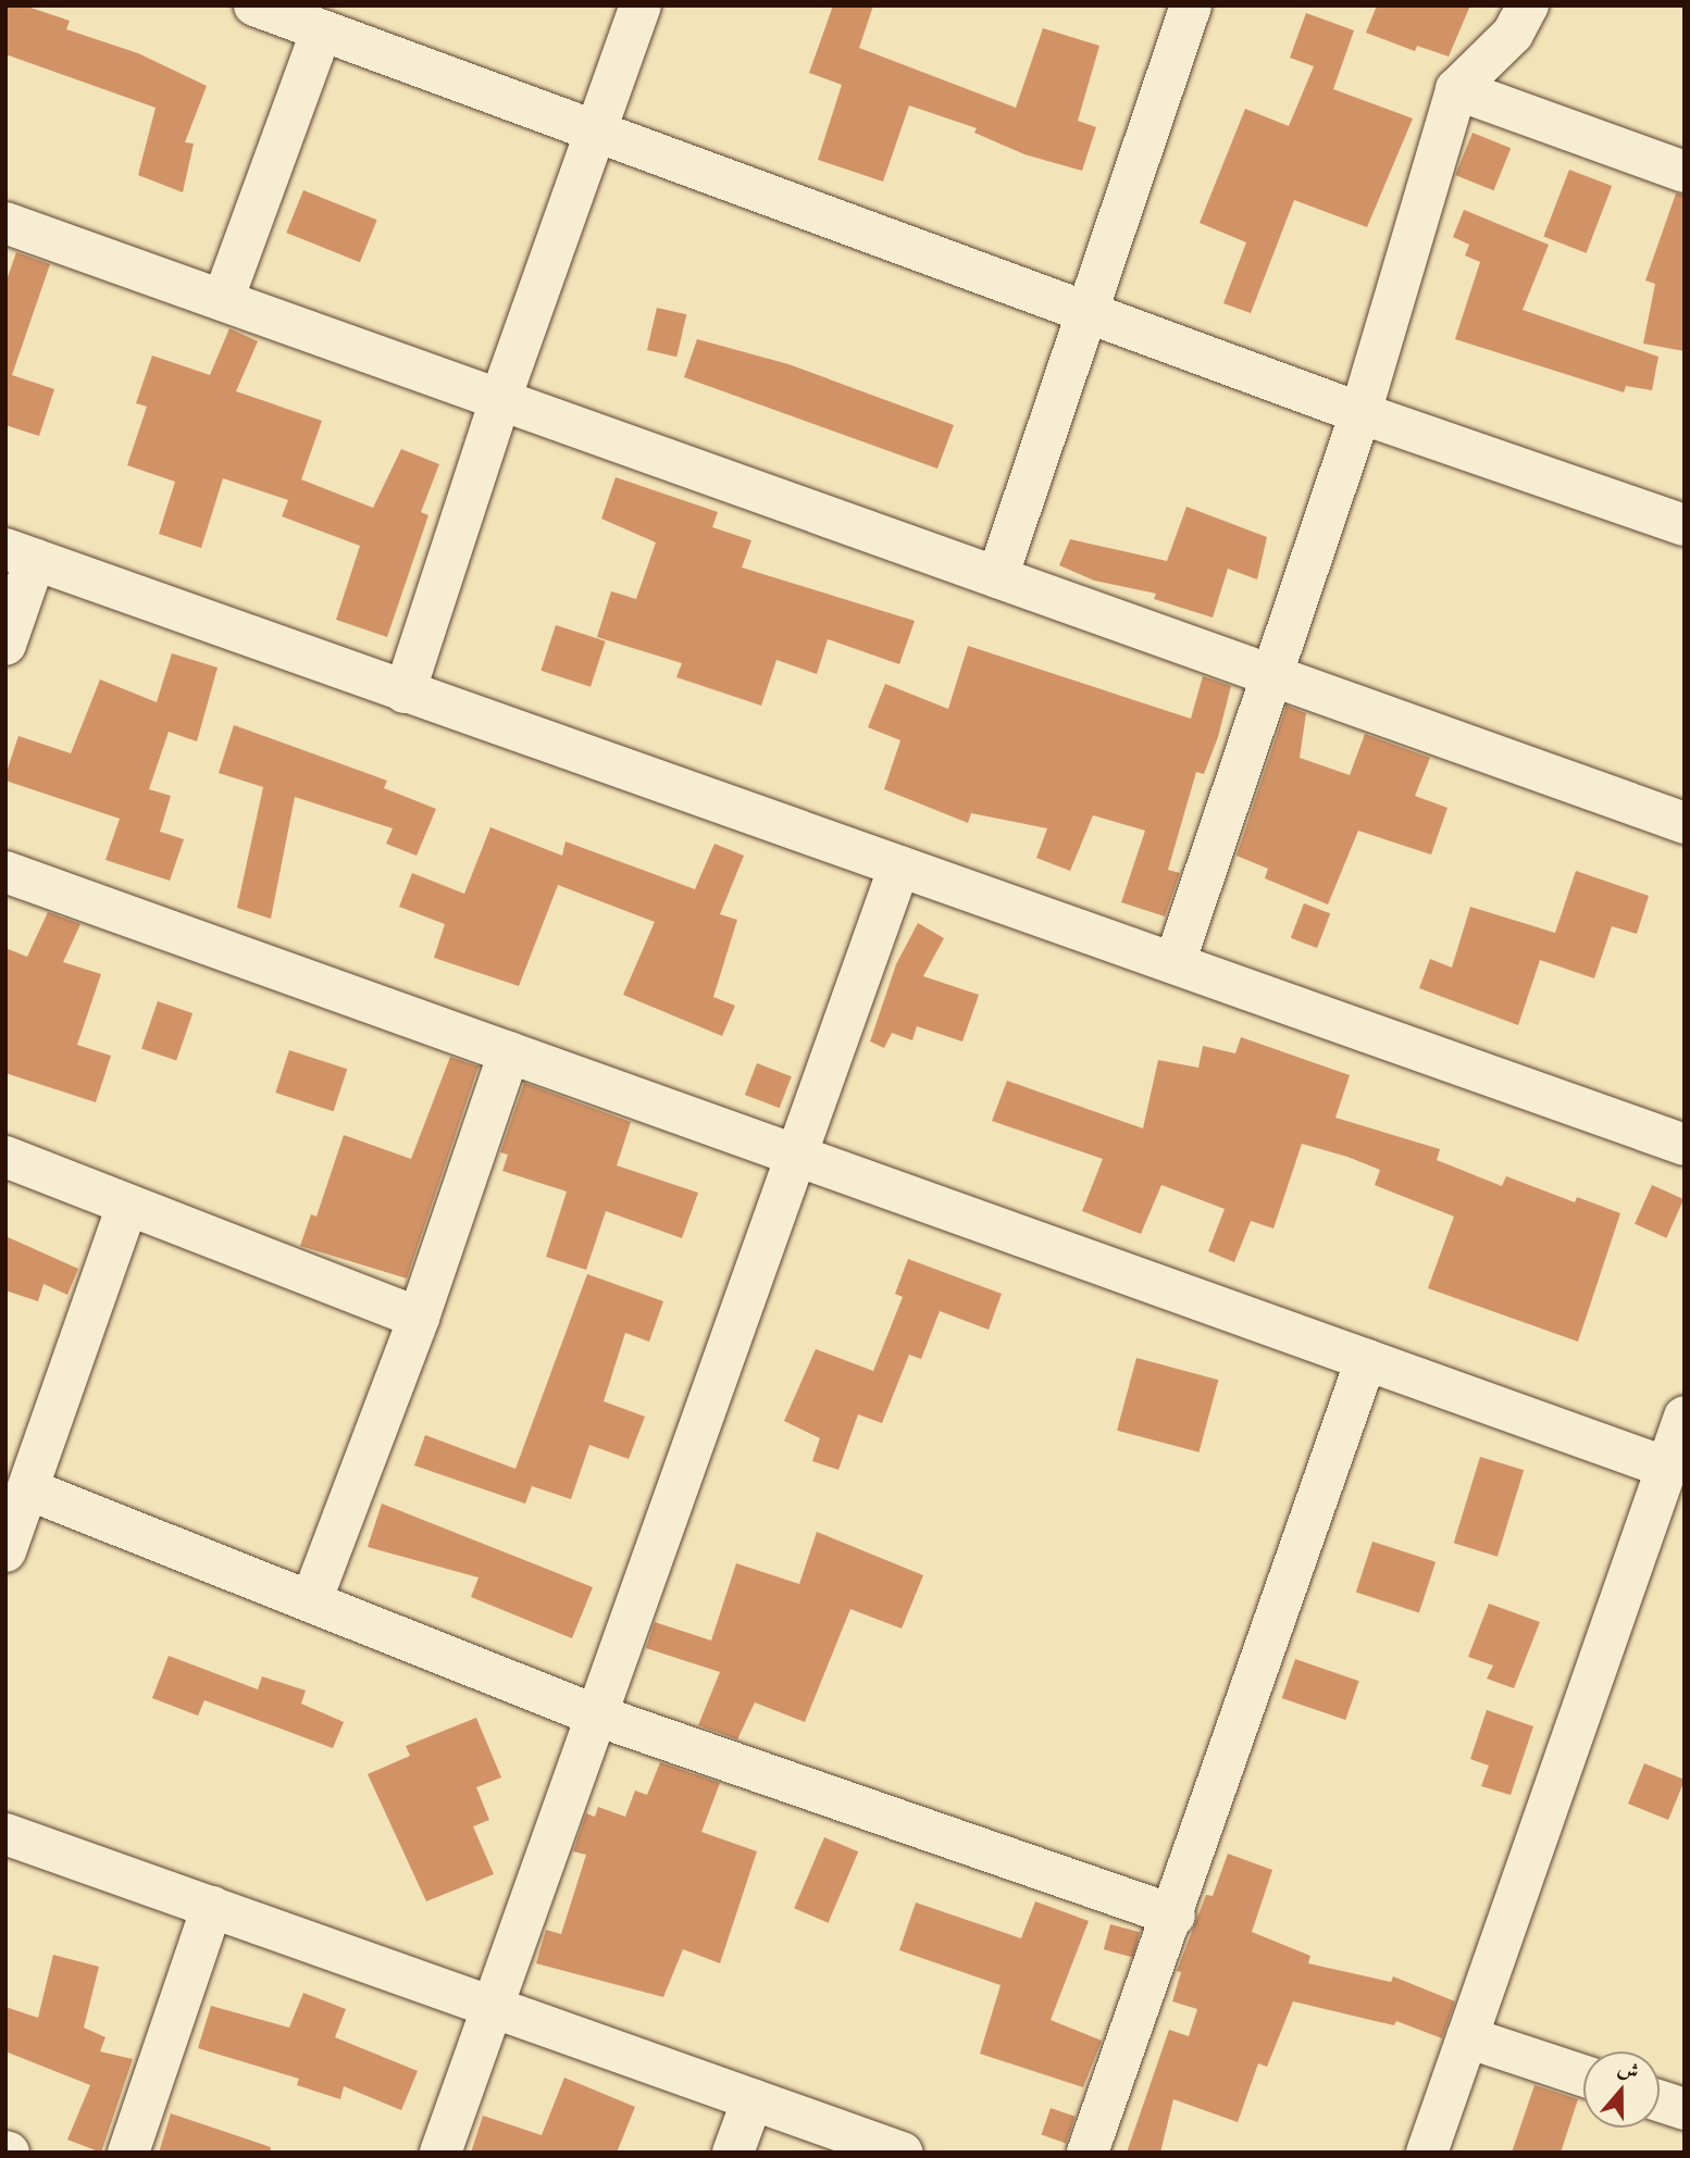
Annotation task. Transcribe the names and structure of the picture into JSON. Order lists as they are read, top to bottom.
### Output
{
  "north": "top"
}
